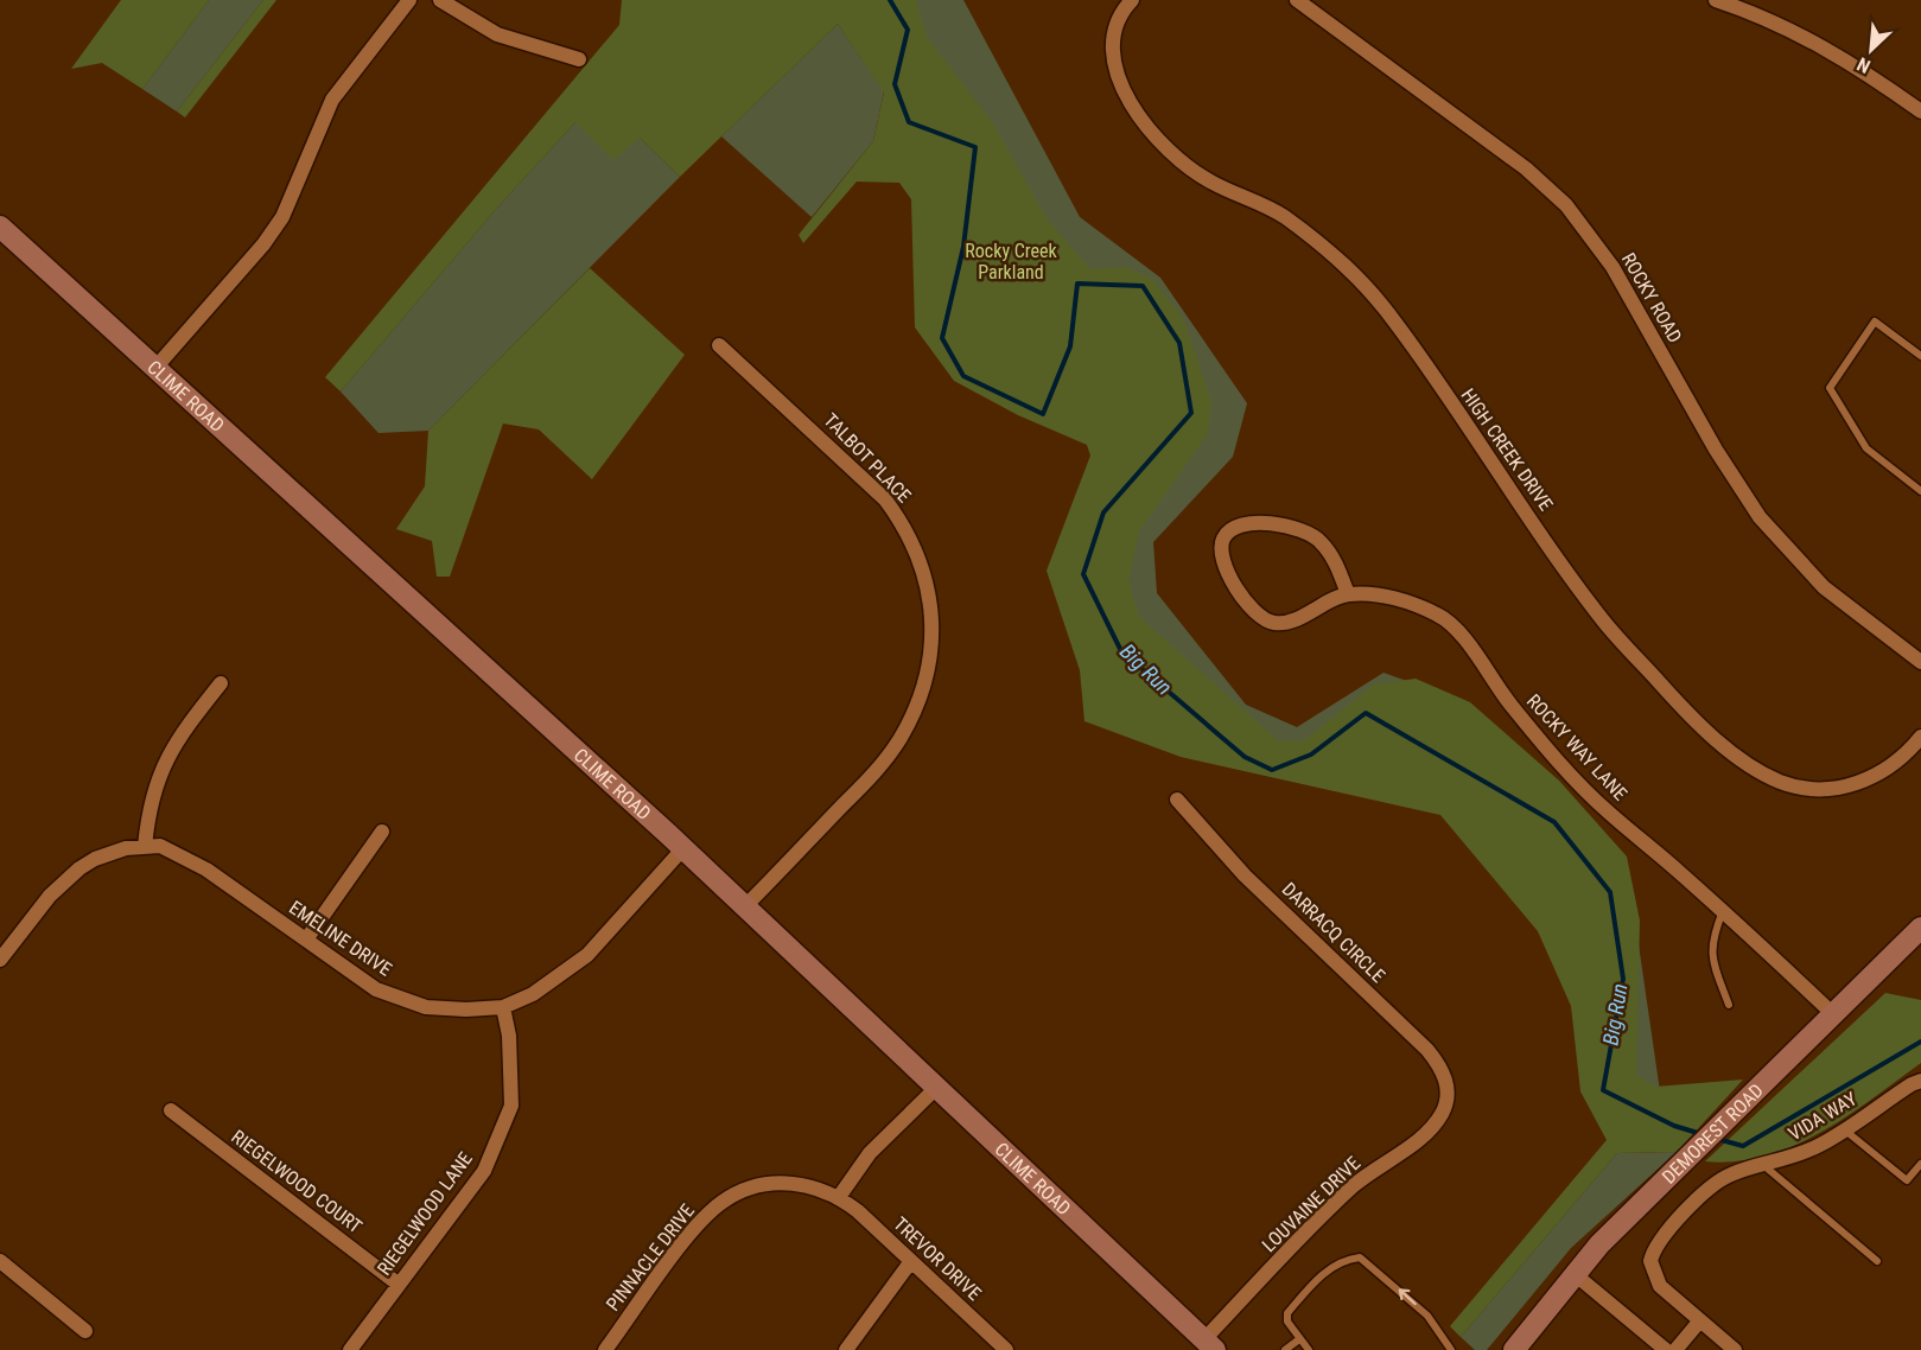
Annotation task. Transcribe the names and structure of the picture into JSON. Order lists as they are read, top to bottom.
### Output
{
  "streets": {
    "main road": ["CLIME ROAD", "DEMOREST ROAD"],
    "street": [
      "ROCKY ROAD",
      "HIGH CREEK DRIVE",
      "TALBOT PLACE",
      "ROCKY WAY LANE",
      "DARRACQ CIRCLE",
      "EMELINE DRIVE",
      "VIDA WAY",
      "RIEGELWOOD COURT",
      "LOUVAINE DRIVE",
      "RIEGELWOOD LANE",
      "PINNACLE DRIVE",
      "TREVOR DRIVE"
    ]
  },
  "crossings": [
    ["CLIME ROAD", "TALBOT PLACE"],
    ["CLIME ROAD", "EMELINE DRIVE"],
    ["CLIME ROAD", "LOUVAINE DRIVE"],
    ["ROCKY WAY LANE", "DEMOREST ROAD"],
    ["DARRACQ CIRCLE", "LOUVAINE DRIVE"],
    ["EMELINE DRIVE", "RIEGELWOOD LANE"],
    ["RIEGELWOOD COURT", "RIEGELWOOD LANE"],
    ["PINNACLE DRIVE", "TREVOR DRIVE"]
  ],
  "water": ["Big Run"],
  "parks": ["Rocky Creek Parkland"],
  "north": "bottom left"
}
